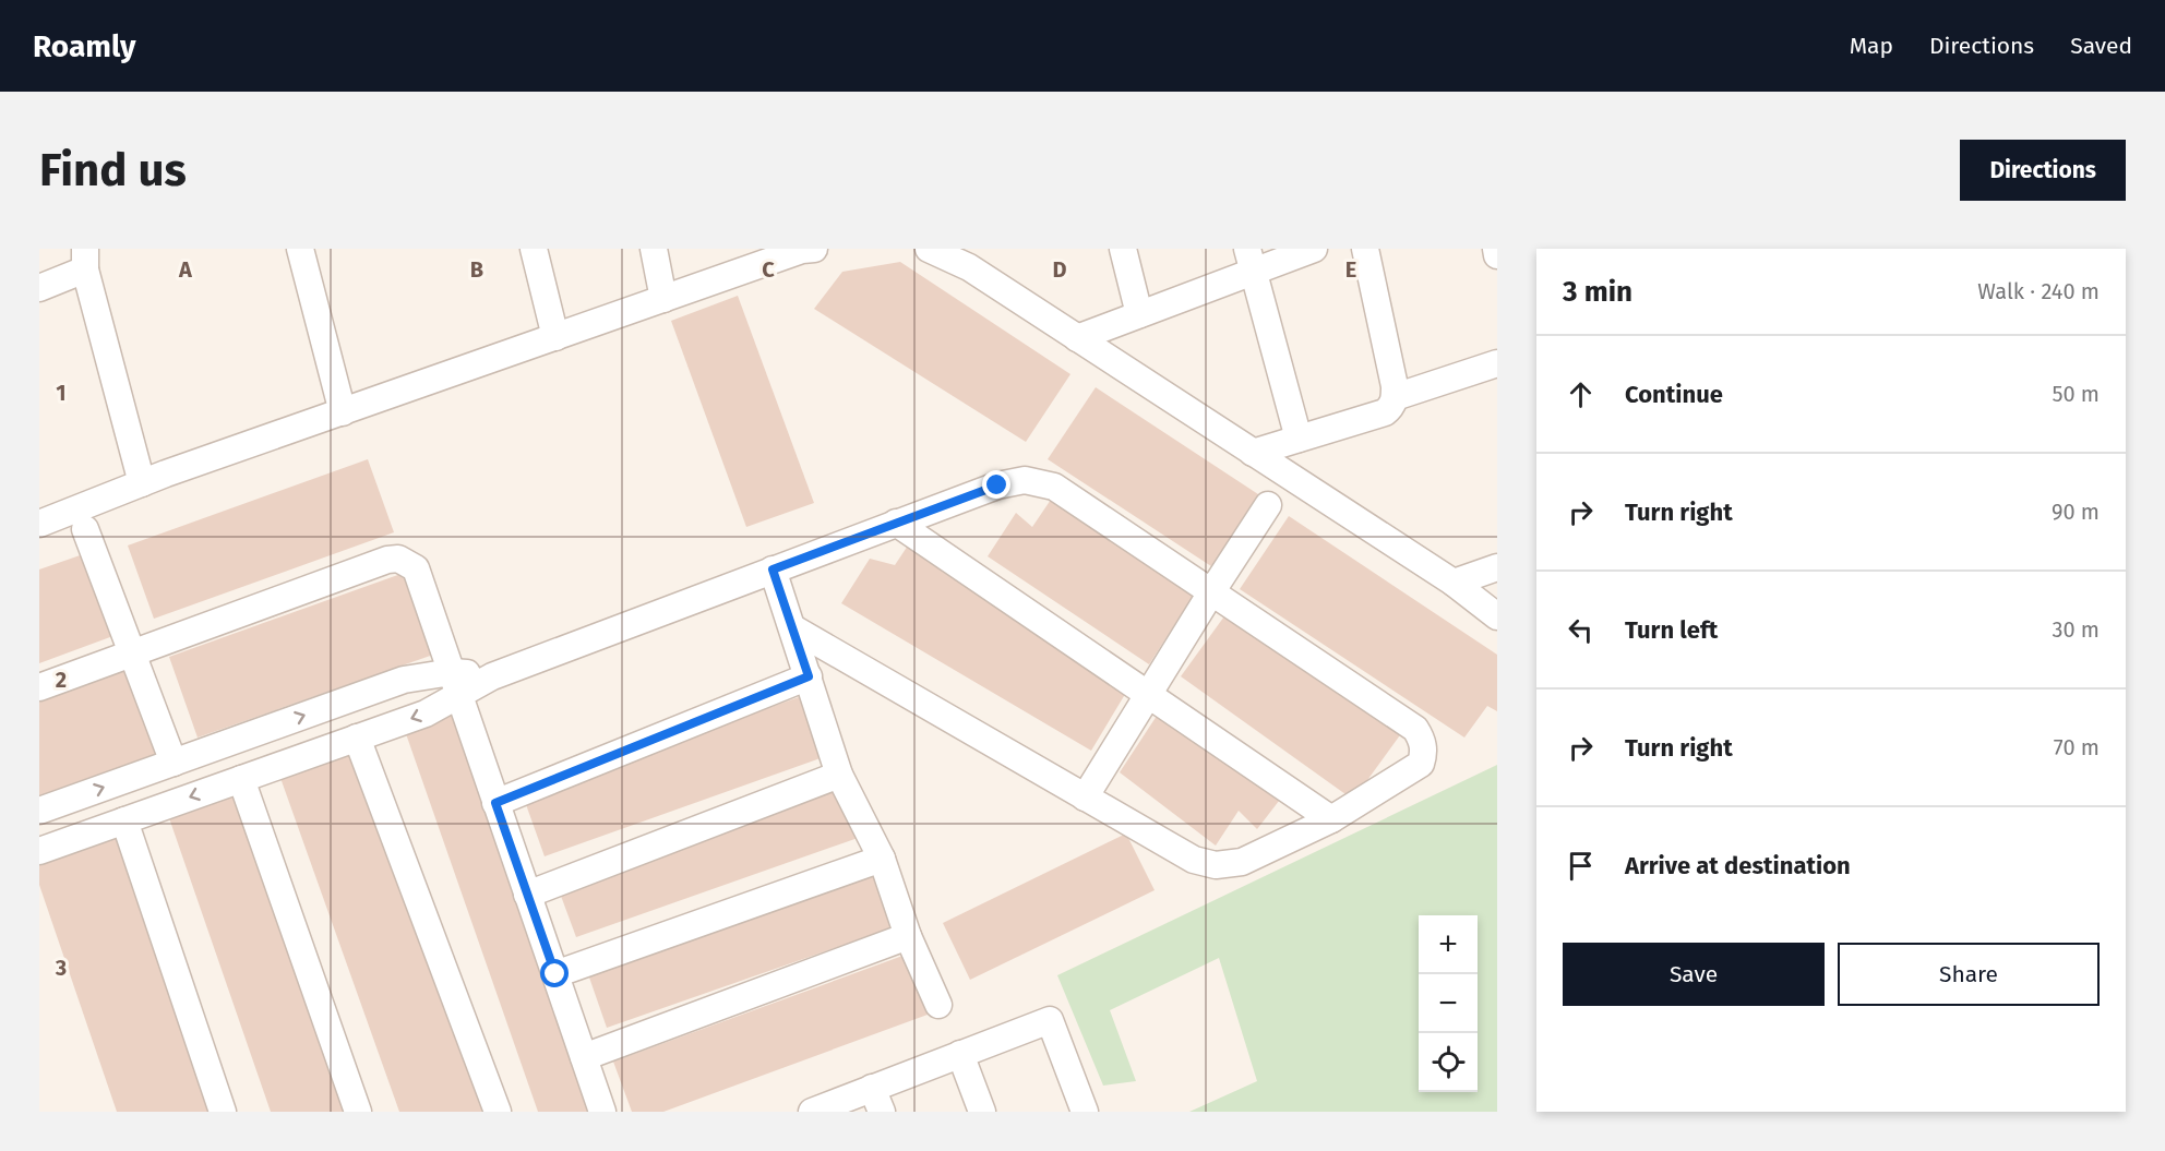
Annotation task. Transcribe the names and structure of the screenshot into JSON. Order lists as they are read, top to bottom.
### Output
{
  "page": {
    "header": "Roamly",
    "nav": ["Map", "Directions", "Saved"],
    "buttons": [
      "Directions",
      ["Save", "Share"]
    ],
    "title": "Find us",
    "heading": ["3 min", "Walk · 240 m"],
    "list": [
      ["Continue", "50 m"],
      ["Turn right", "90 m"],
      ["Turn left", "30 m"],
      ["Turn right", "70 m"],
      "Arrive at destination"
    ],
    "map_buttons": ["+", "−"]
  },
  "grid": {
    "columns": [
      "A",
      "B",
      "C",
      "D",
      "E"
    ],
    "rows": ["1", "2", "3"]
  }
}
